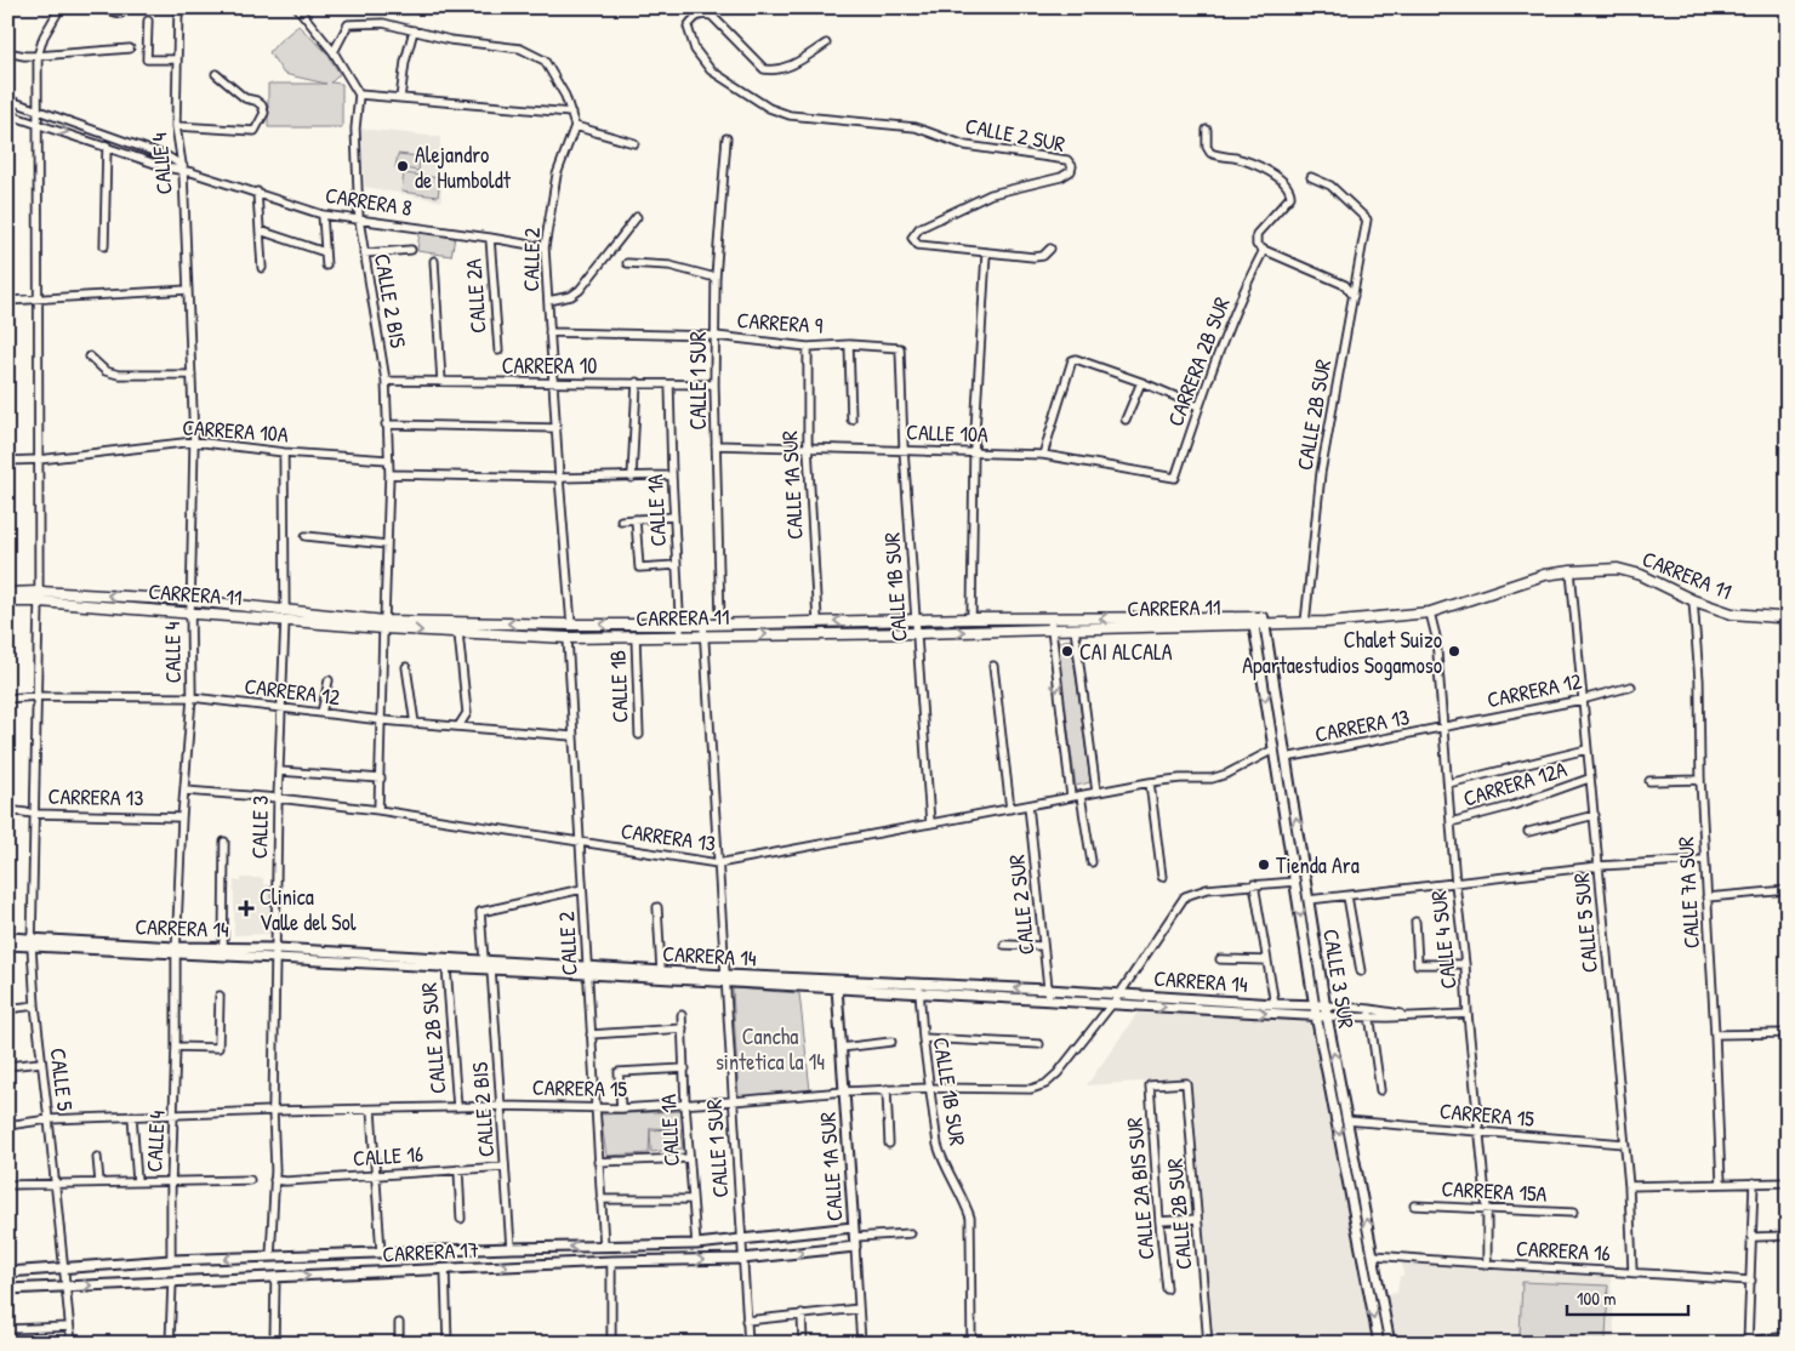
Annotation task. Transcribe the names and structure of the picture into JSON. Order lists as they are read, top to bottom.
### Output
{
  "streets": {
    "main road": ["CARRERA 11"],
    "street": [
      "CALLE 2 SUR",
      "CALLE 4",
      "CARRERA 8",
      "CALLE 2",
      "CALLE 2A",
      "CALLE 2 BIS",
      "CARRERA 9",
      "CARRERA 2B SUR",
      "CARRERA 10",
      "CALLE 1 SUR",
      "CALLE 2B SUR",
      "CARRERA 10A",
      "CALLE 10A",
      "CALLE 1A SUR",
      "CALLE 1A",
      "CALLE 1B SUR",
      "CALLE 1B",
      "CARRERA 12",
      "CARRERA 13",
      "CARRERA 12A",
      "CALLE 3",
      "CALLE 7A SUR",
      "CALLE 5 SUR",
      "CARRERA 14",
      "CALLE 4 SUR",
      "CALLE 3 SUR",
      "CALLE 5",
      "CARRERA 15",
      "CALLE 16",
      "CALLE 2A BIS SUR",
      "CARRERA 15A",
      "CARRERA 16",
      "CARRERA 17"
    ]
  },
  "crossings": [
    ["CALLE 2 SUR", "CARRERA 13"],
    ["CALLE 2 SUR", "CARRERA 14"],
    ["CALLE 4", "CARRERA 8"],
    ["CALLE 4", "CARRERA 10A"],
    ["CALLE 4", "CARRERA 11"],
    ["CALLE 4", "CARRERA 12"],
    ["CALLE 4", "CARRERA 13"],
    ["CALLE 4", "CARRERA 14"],
    ["CALLE 4", "CARRERA 15"],
    ["CALLE 4", "CARRERA 17"],
    ["CARRERA 8", "CALLE 2"],
    ["CARRERA 8", "CALLE 2A"],
    ["CARRERA 8", "CALLE 2 BIS"],
    ["CARRERA 8", "CALLE 5"],
    ["CALLE 2", "CARRERA 9"],
    ["CALLE 2", "CARRERA 10"],
    ["CALLE 2", "CARRERA 11"],
    ["CALLE 2", "CARRERA 12"],
    ["CALLE 2", "CARRERA 13"],
    ["CALLE 2", "CARRERA 14"],
    ["CALLE 2", "CARRERA 15"],
    ["CALLE 2", "CARRERA 17"],
    ["CALLE 2 BIS", "CARRERA 10"],
    ["CALLE 2 BIS", "CARRERA 10A"],
    ["CALLE 2 BIS", "CARRERA 11"],
    ["CALLE 2 BIS", "CARRERA 12"],
    ["CALLE 2 BIS", "CARRERA 13"],
    ["CALLE 2 BIS", "CARRERA 14"],
    ["CALLE 2 BIS", "CARRERA 15"],
    ["CALLE 2 BIS", "CALLE 16"],
    ["CALLE 2 BIS", "CARRERA 17"],
    ["CARRERA 9", "CALLE 1 SUR"],
    ["CARRERA 9", "CALLE 1A SUR"],
    ["CARRERA 9", "CALLE 1B SUR"],
    ["CARRERA 2B SUR", "CALLE 10A"],
    ["CARRERA 10", "CALLE 1 SUR"],
    ["CARRERA 10", "CALLE 1A"],
    ["CALLE 1 SUR", "CALLE 10A"],
    ["CALLE 1 SUR", "CARRERA 11"],
    ["CALLE 1 SUR", "CARRERA 13"],
    ["CALLE 1 SUR", "CARRERA 14"],
    ["CALLE 1 SUR", "CARRERA 15"],
    ["CALLE 1 SUR", "CARRERA 17"],
    ["CALLE 2B SUR", "CARRERA 11"],
    ["CALLE 2B SUR", "CARRERA 14"],
    ["CALLE 2B SUR", "CARRERA 15"],
    ["CALLE 2B SUR", "CALLE 2A BIS SUR"],
    ["CARRERA 10A", "CALLE 3"],
    ["CARRERA 10A", "CALLE 5"],
    ["CALLE 10A", "CALLE 1A SUR"],
    ["CALLE 10A", "CALLE 1B SUR"],
    ["CALLE 1A SUR", "CARRERA 11"],
    ["CALLE 1A SUR", "CARRERA 14"],
    ["CALLE 1A SUR", "CARRERA 15"],
    ["CALLE 1A SUR", "CARRERA 17"],
    ["CALLE 1A", "CARRERA 11"],
    ["CALLE 1A", "CARRERA 15"],
    ["CALLE 1A", "CARRERA 17"],
    ["CARRERA 11", "CALLE 1B SUR"],
    ["CARRERA 11", "CALLE 1B"],
    ["CARRERA 11", "CALLE 3"],
    ["CARRERA 11", "CALLE 7A SUR"],
    ["CARRERA 11", "CALLE 5 SUR"],
    ["CARRERA 11", "CALLE 4 SUR"],
    ["CARRERA 11", "CALLE 3 SUR"],
    ["CARRERA 11", "CALLE 5"],
    ["CALLE 1B SUR", "CARRERA 13"],
    ["CALLE 1B SUR", "CARRERA 14"],
    ["CALLE 1B SUR", "CARRERA 15"],
    ["CARRERA 12", "CARRERA 13"],
    ["CARRERA 12", "CALLE 3"],
    ["CARRERA 12", "CALLE 5 SUR"],
    ["CARRERA 12", "CALLE 4 SUR"],
    ["CARRERA 12", "CALLE 5"],
    ["CARRERA 13", "CALLE 3"],
    ["CARRERA 13", "CALLE 4 SUR"],
    ["CARRERA 13", "CALLE 3 SUR"],
    ["CARRERA 13", "CALLE 5"],
    ["CARRERA 12A", "CALLE 5 SUR"],
    ["CARRERA 12A", "CALLE 4 SUR"],
    ["CALLE 3", "CARRERA 14"],
    ["CALLE 3", "CARRERA 15"],
    ["CALLE 3", "CALLE 16"],
    ["CALLE 3", "CARRERA 17"],
    ["CALLE 5 SUR", "CARRERA 15"],
    ["CALLE 5 SUR", "CARRERA 16"],
    ["CARRERA 14", "CALLE 4 SUR"],
    ["CARRERA 14", "CALLE 3 SUR"],
    ["CARRERA 14", "CALLE 5"],
    ["CARRERA 14", "CARRERA 15"],
    ["CALLE 4 SUR", "CARRERA 15"],
    ["CALLE 4 SUR", "CARRERA 15A"],
    ["CALLE 4 SUR", "CARRERA 16"],
    ["CALLE 3 SUR", "CARRERA 15"],
    ["CALLE 3 SUR", "CARRERA 16"],
    ["CALLE 5", "CARRERA 15"],
    ["CALLE 5", "CARRERA 17"]
  ],
  "parks": ["Cancha sintetica la 14"],
  "places": {
    "other": [
      "Alejandro de Humboldt",
      "CAI ALCALA",
      "Chalet Suizo Apartaestudios Sogamoso",
      "Tienda Ara"
    ],
    "health": ["Clinica Valle del Sol"]
  },
  "scale_bar": "100 m"
}
